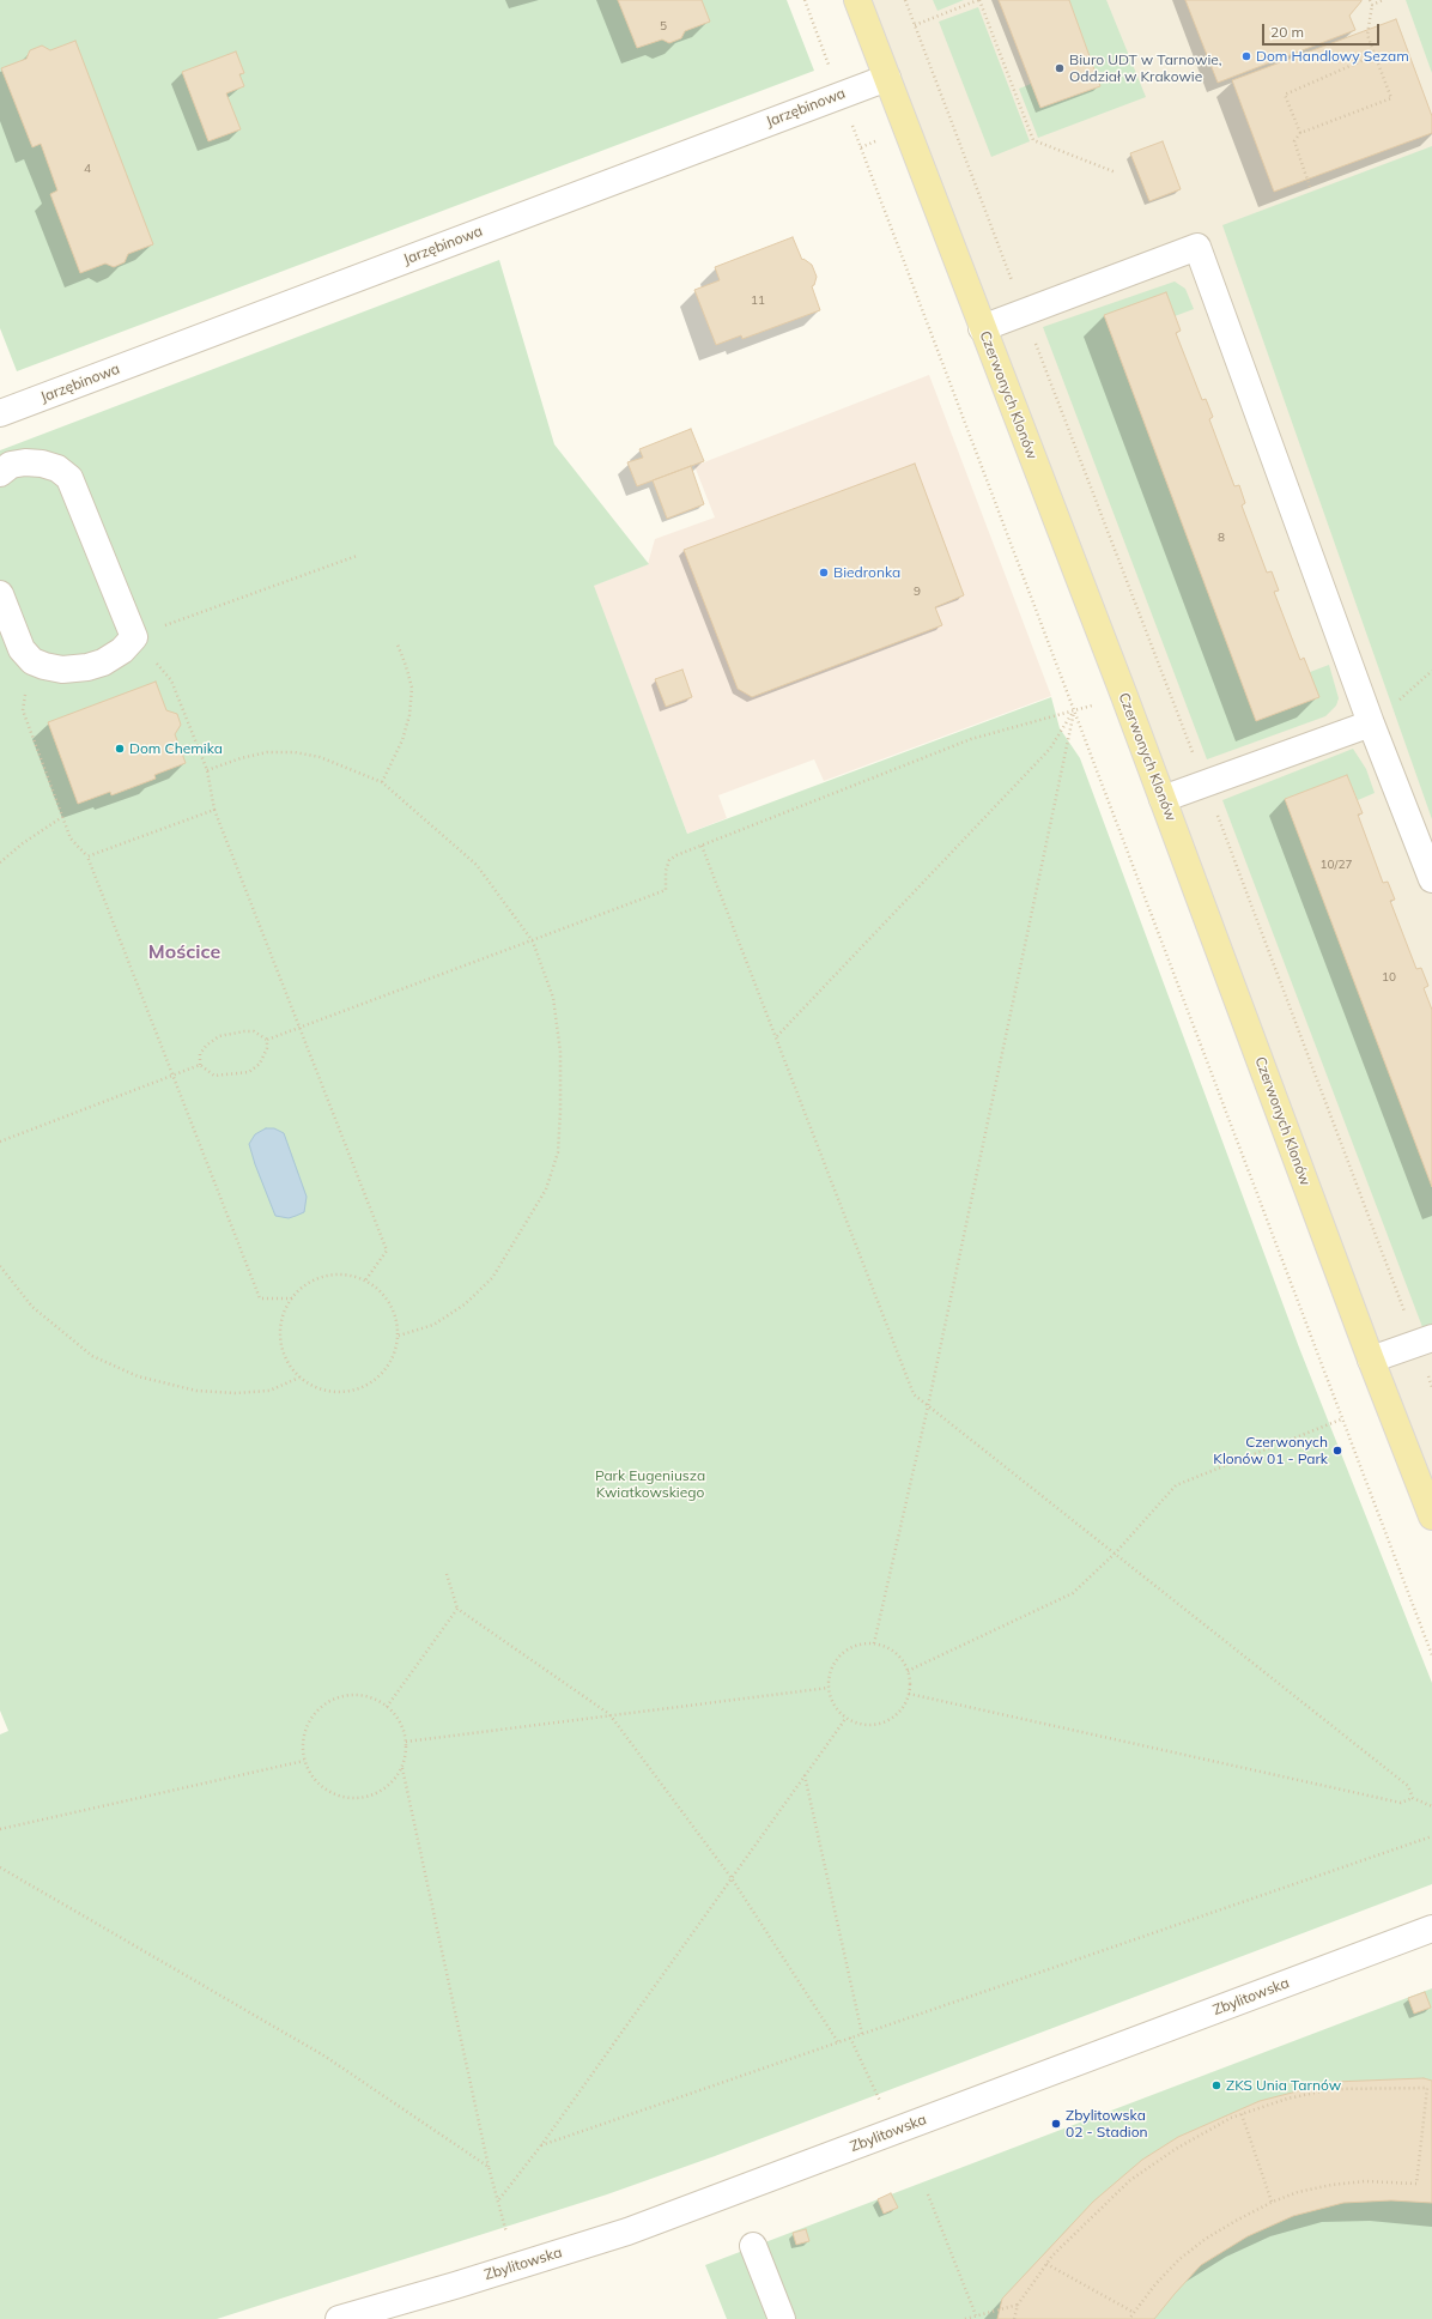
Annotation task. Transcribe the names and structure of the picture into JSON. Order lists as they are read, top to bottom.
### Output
{
  "streets": {
    "main road": ["Czerwonych Klonów"],
    "street": ["Jarzębinowa", "Zbylitowska"]
  },
  "crossings": [
    ["Jarzębinowa", "Czerwonych Klonów"]
  ],
  "districts": ["Mościce"],
  "parks": ["Park Eugeniusza Kwiatkowskiego"],
  "places": [
    "Dom Handlowy Sezam",
    "Biuro UDT w Tarnowie, Oddział w Krakowie",
    "Biedronka",
    "Dom Chemika",
    "Czerwonych Klonów 01 - Park",
    "ZKS Unia Tarnów",
    "Zbylitowska 02 - Stadion"
  ],
  "house_numbers": [
    "5",
    "4",
    "11",
    "8",
    "9",
    "10/27",
    "10"
  ],
  "scale_bar": "20 m"
}
